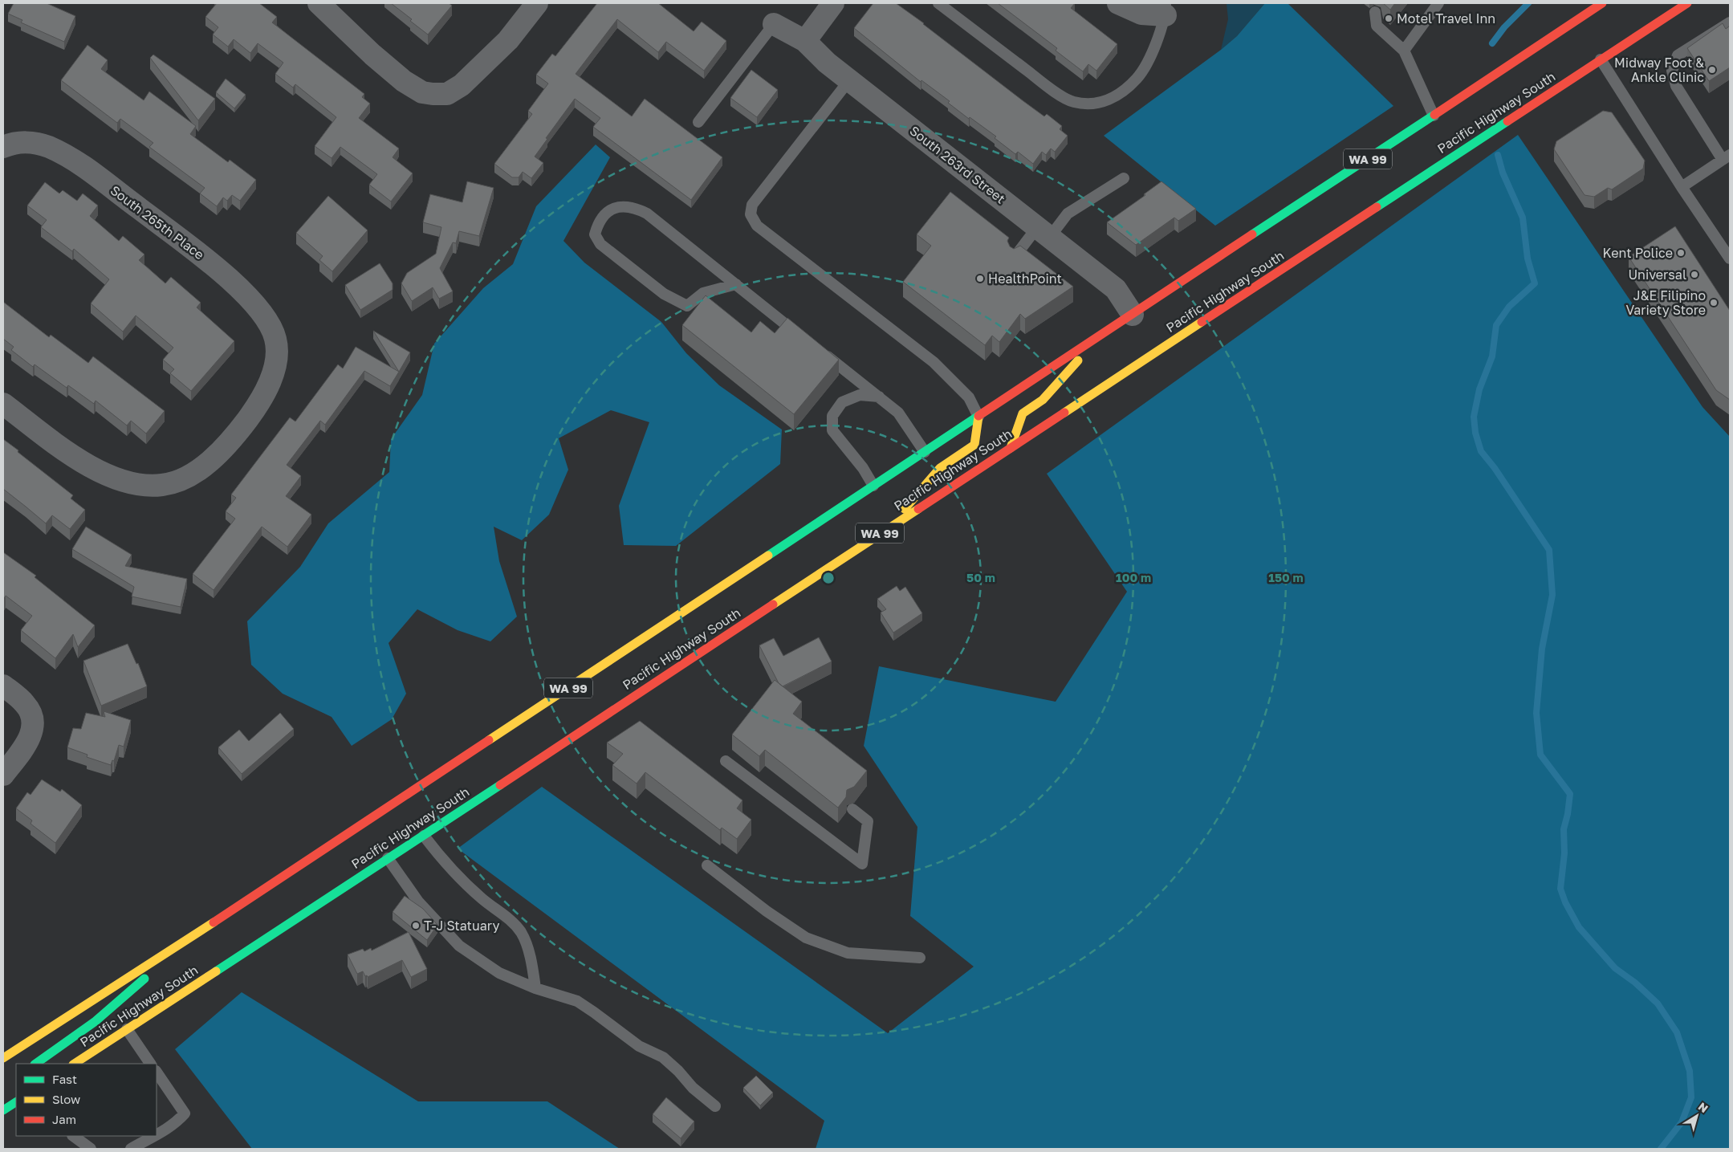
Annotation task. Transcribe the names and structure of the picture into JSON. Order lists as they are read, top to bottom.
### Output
{
  "streets": {
    "main road": ["Pacific Highway South", "WA 99"],
    "street": ["South 263rd Street", "South 265th Place"]
  },
  "crossings": [
    ["WA 99", "South 263rd Street"]
  ],
  "places": [
    "Motel Travel Inn",
    "Midway Foot & Ankle Clinic",
    "Kent Police",
    "Universal",
    "HealthPoint",
    "J&E Filipino Variety Store",
    "T-J Statuary"
  ],
  "legend": ["Fast", "Slow", "Jam"],
  "north": "top right",
  "rings": ["50 m", "100 m", "150 m"]
}
